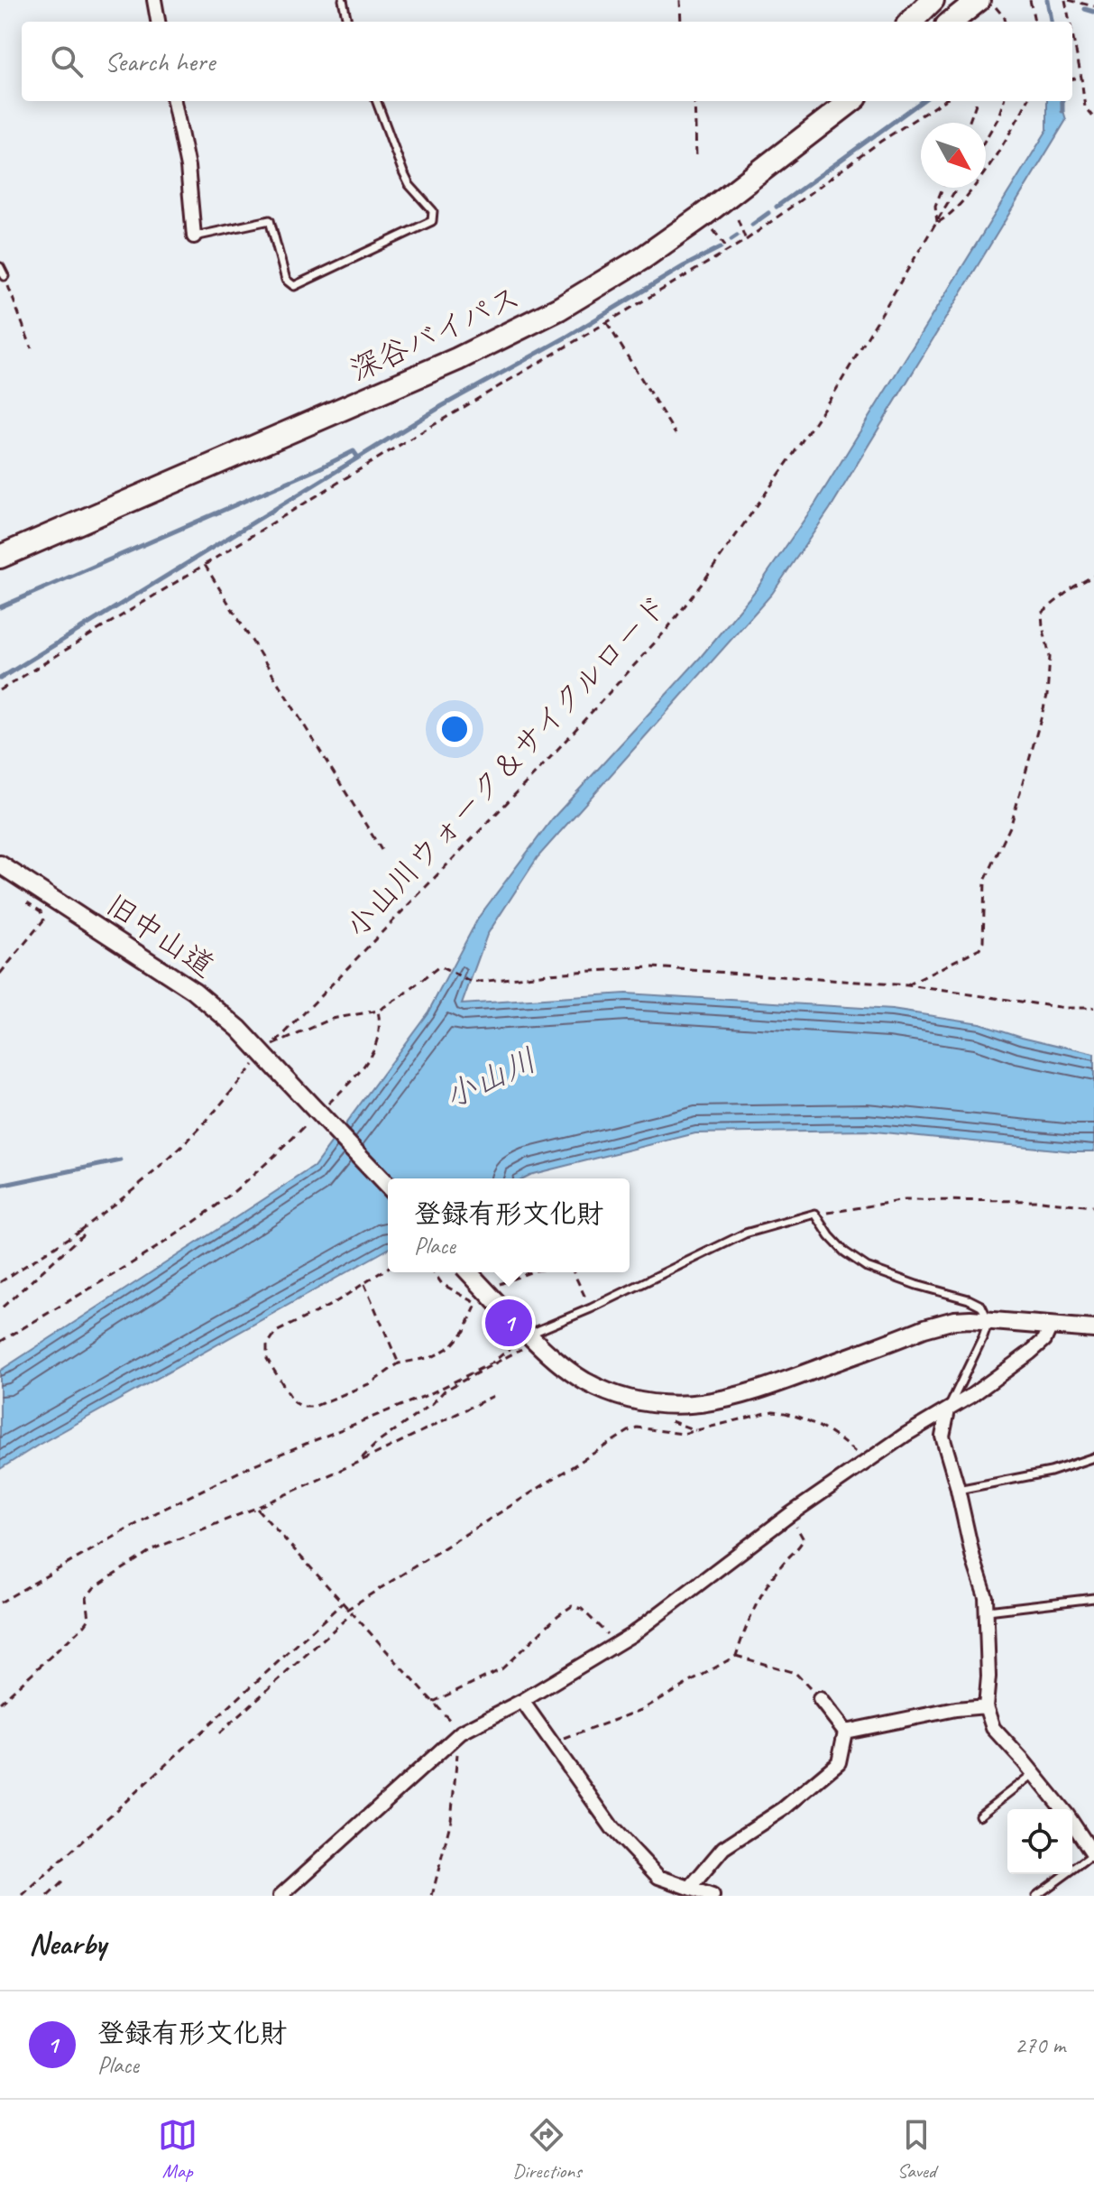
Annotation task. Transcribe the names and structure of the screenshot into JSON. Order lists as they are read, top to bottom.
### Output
{
  "streets": {
    "highway": ["深谷バイパス"],
    "street": ["旧中山道"],
    "path": ["小山川ウォーク＆サイクルロード"]
  },
  "water": ["小山川"],
  "north": "bottom right",
  "page": {
    "search": "Search here",
    "popup": ["登録有形文化財", "Place"],
    "pins": "1",
    "heading": "Nearby",
    "list": [
      {
        "mark": "1",
        "name": "登録有形文化財",
        "note": "Place",
        "value": "270 m"
      }
    ],
    "nav": ["Map", "Directions", "Saved"]
  }
}
